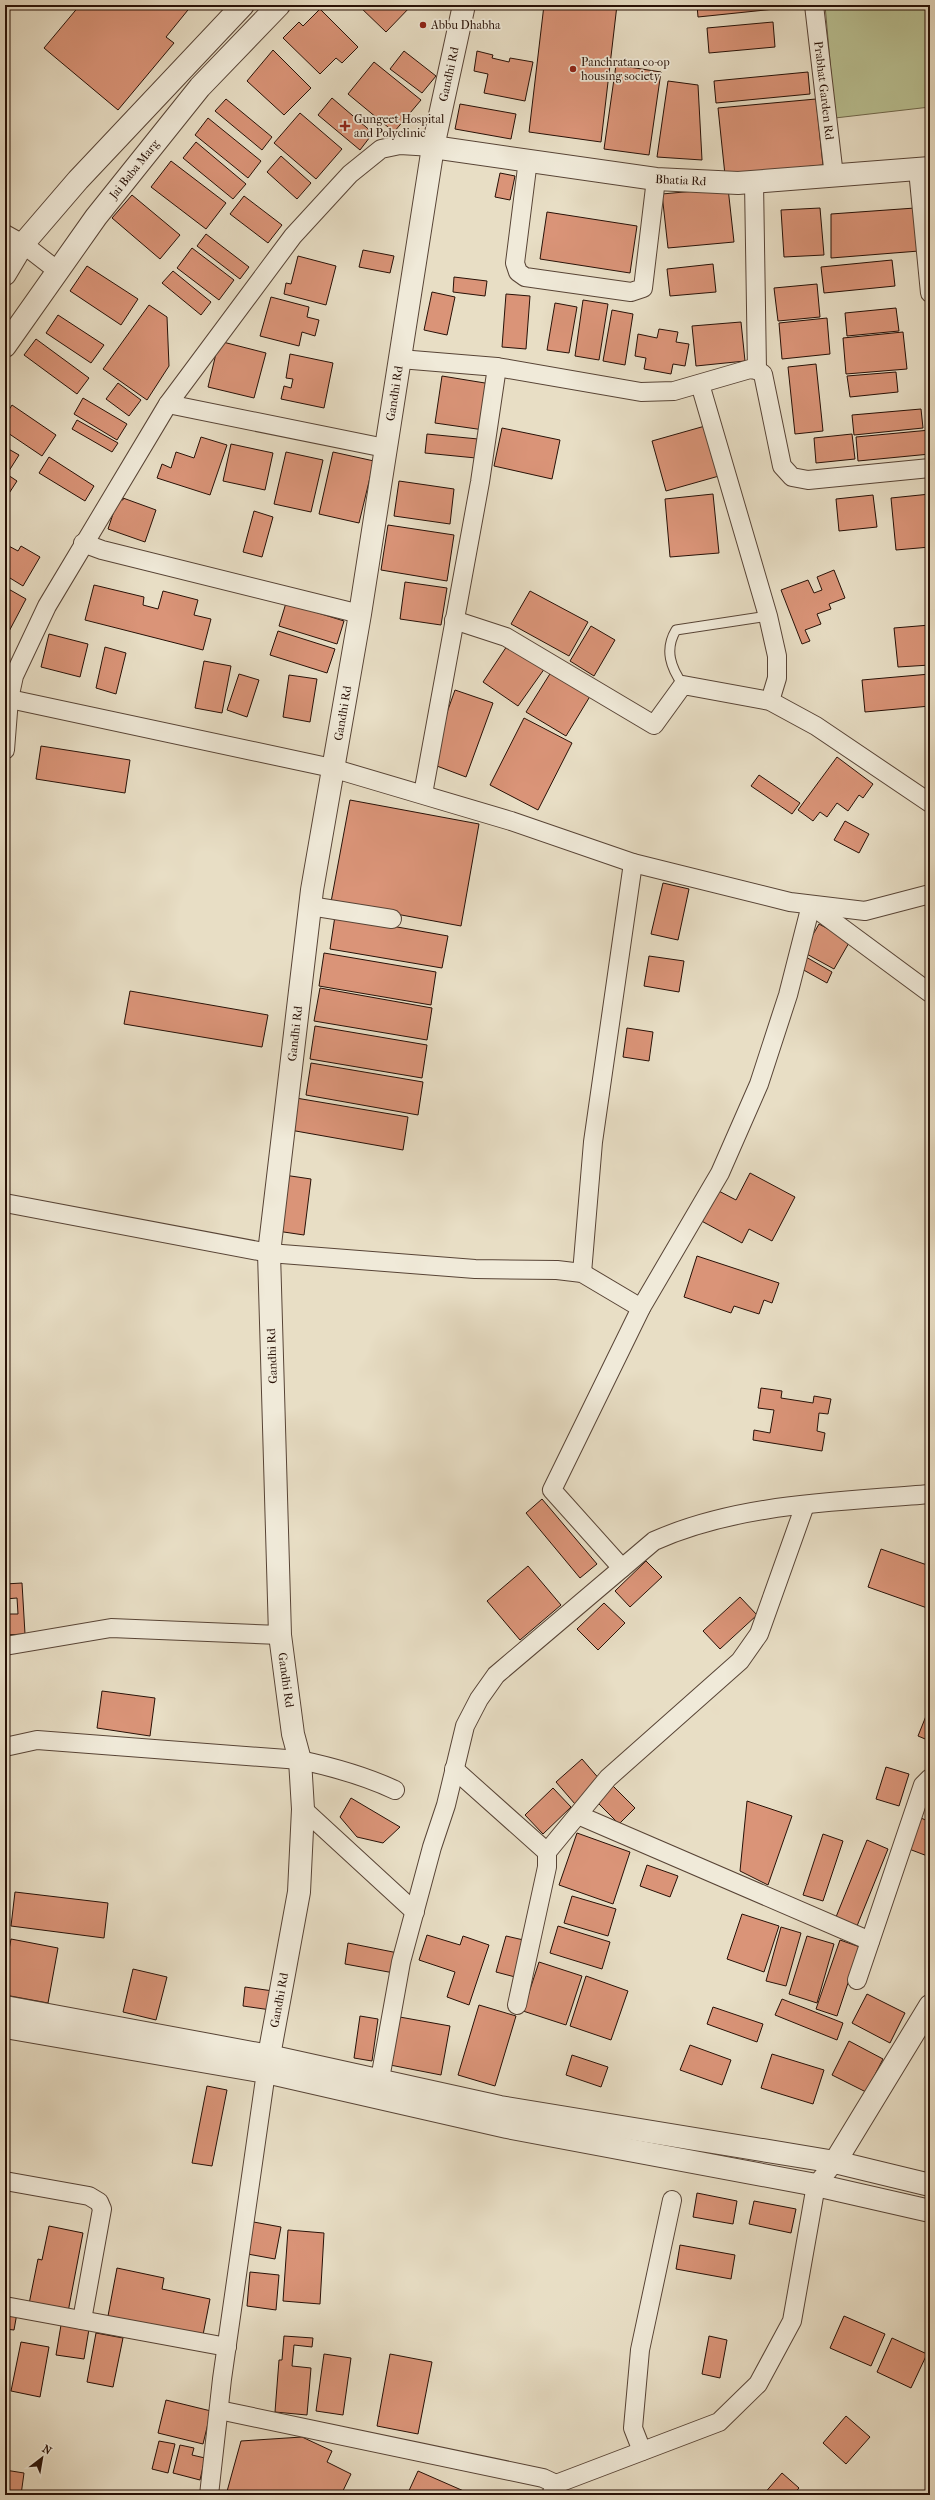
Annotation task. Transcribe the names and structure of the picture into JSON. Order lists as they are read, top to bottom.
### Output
{
  "streets": {
    "street": [
      "Gandhi Rd",
      "Prabhat Garden Rd",
      "Jai Baba Marg",
      "Bhatia Rd"
    ]
  },
  "crossings": [
    ["Gandhi Rd", "Bhatia Rd"],
    ["Prabhat Garden Rd", "Bhatia Rd"]
  ],
  "places": {
    "other": ["Abbu Dhabha", "Panchratan co-op housing society"],
    "health": ["Gungeet Hospital and Polyclinic"]
  },
  "north": "top right"
}
